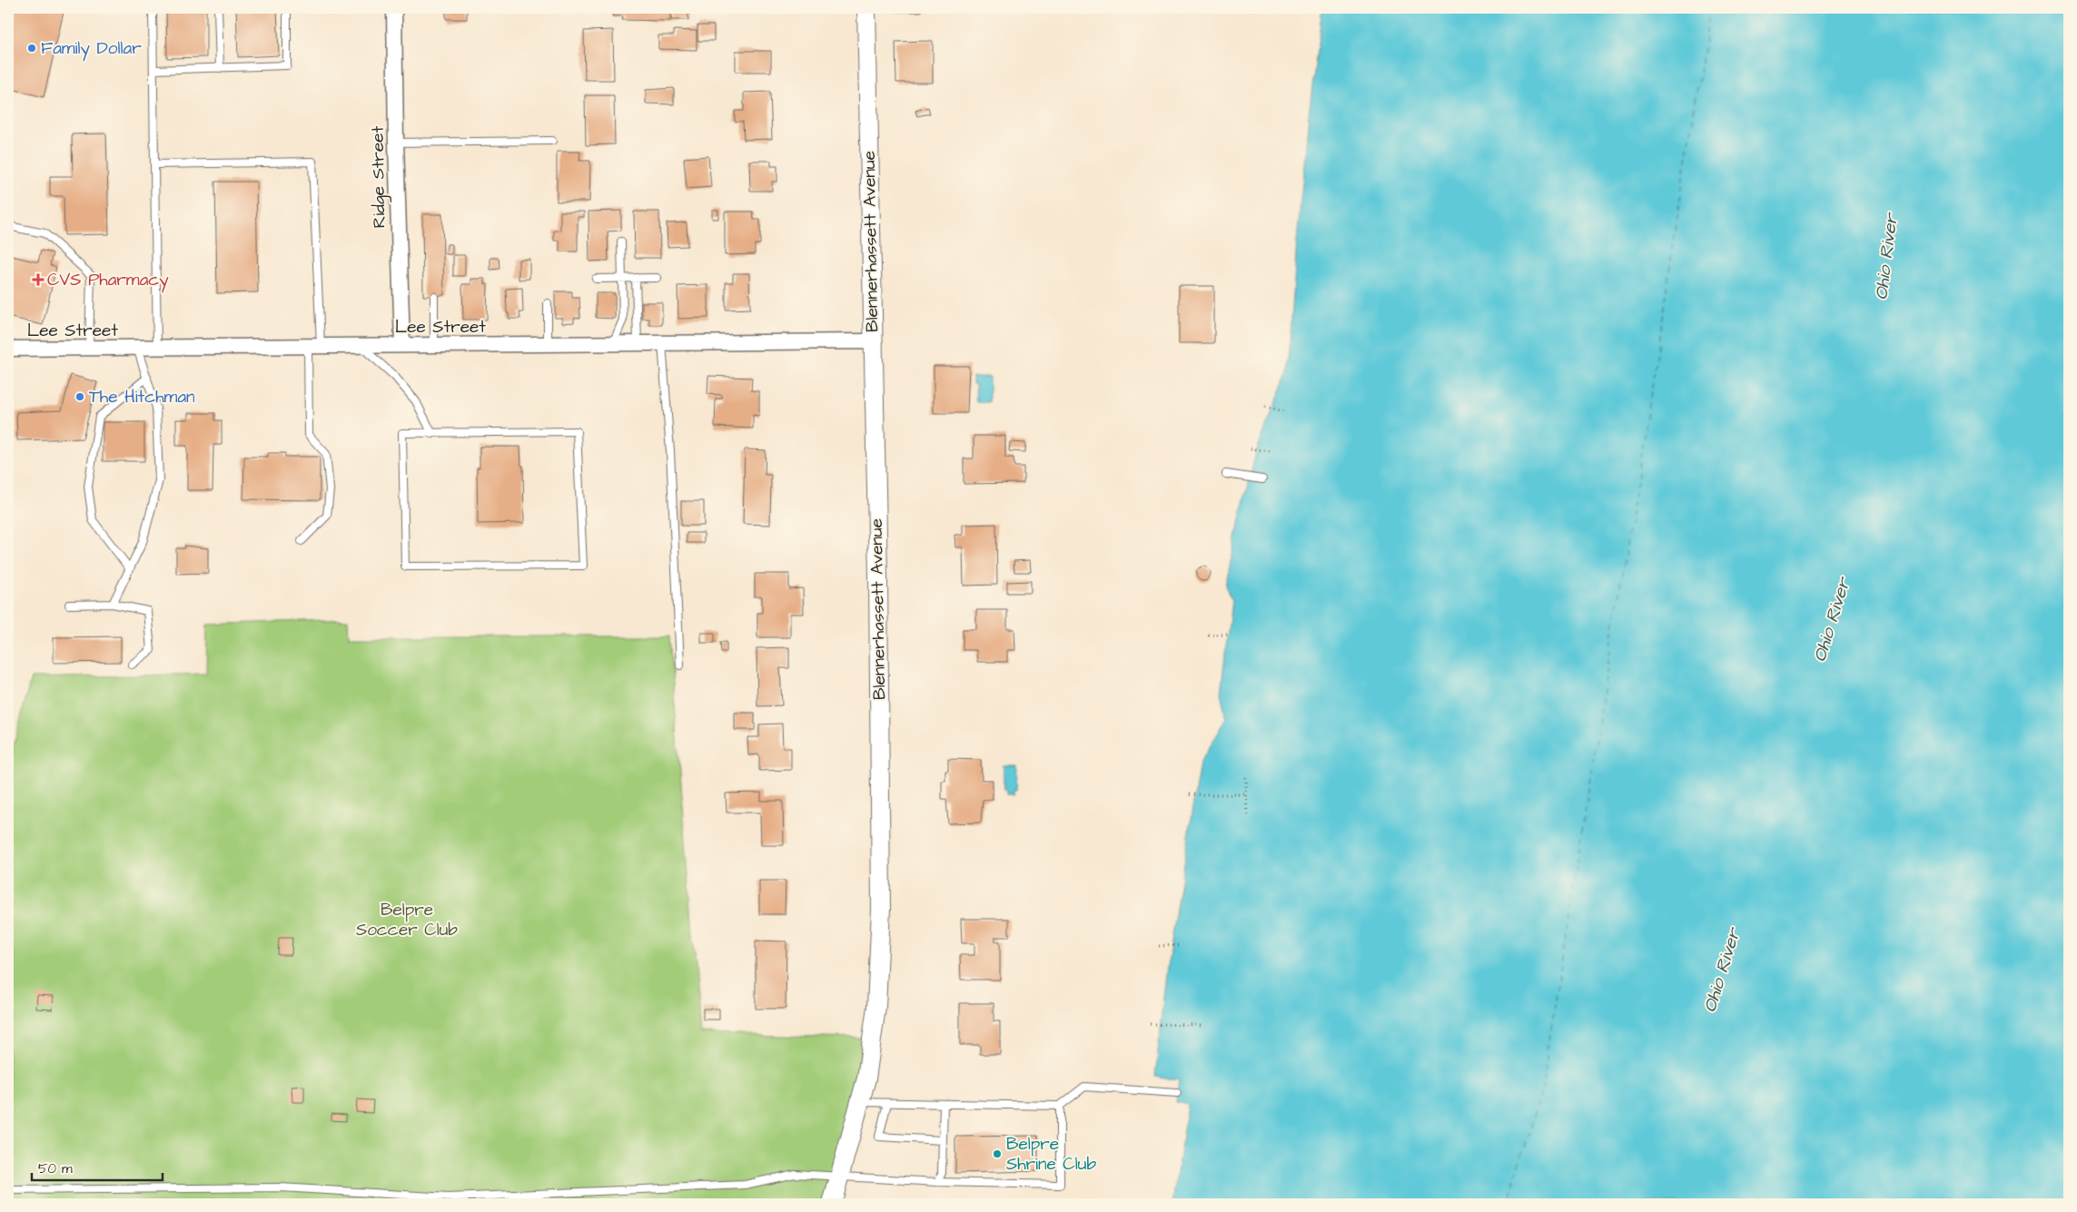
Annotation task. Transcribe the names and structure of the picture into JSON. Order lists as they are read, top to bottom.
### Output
{
  "streets": {
    "street": ["Ridge Street", "Blennerhassett Avenue", "Lee Street"]
  },
  "crossings": [
    ["Ridge Street", "Lee Street"],
    ["Blennerhassett Avenue", "Lee Street"]
  ],
  "water": ["Ohio River"],
  "parks": ["Belpre Soccer Club"],
  "places": {
    "other": ["Family Dollar", "The Hitchman", "Belpre Shrine Club"],
    "health": ["CVS Pharmacy"]
  },
  "scale_bar": "50 m"
}
